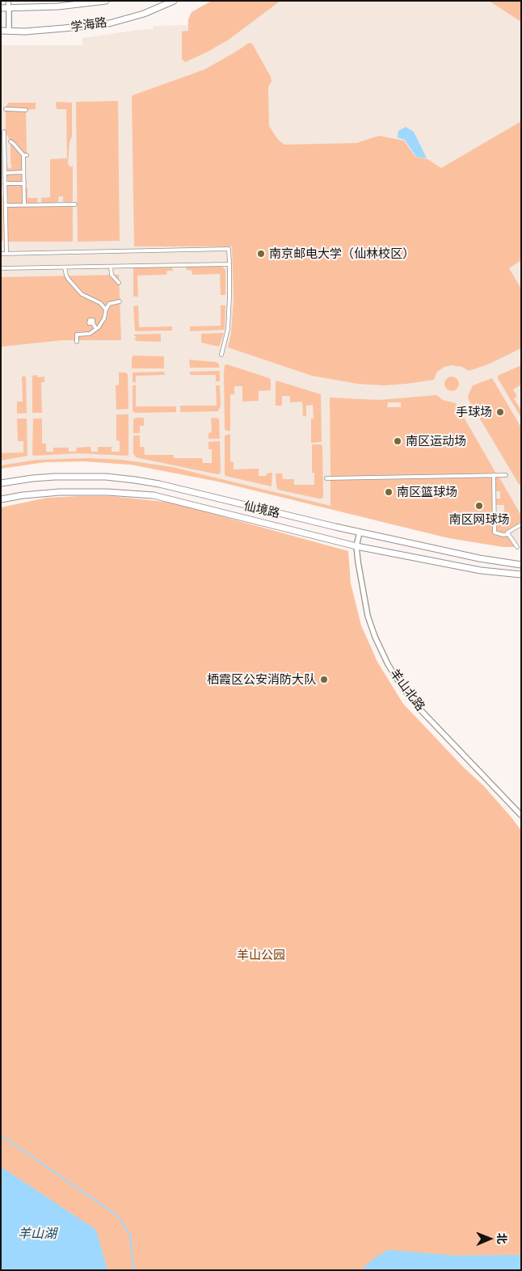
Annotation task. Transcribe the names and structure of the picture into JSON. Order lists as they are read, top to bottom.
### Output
{
  "streets": {
    "main road": ["学海路", "仙境路"],
    "street": ["羊山北路"]
  },
  "crossings": [
    ["仙境路", "羊山北路"]
  ],
  "water": ["羊山湖"],
  "parks": ["羊山公园"],
  "places": [
    "南京邮电大学（仙林校区）",
    "手球场",
    "南区运动场",
    "南区篮球场",
    "南区网球场",
    "栖霞区公安消防大队"
  ],
  "north": "right"
}
